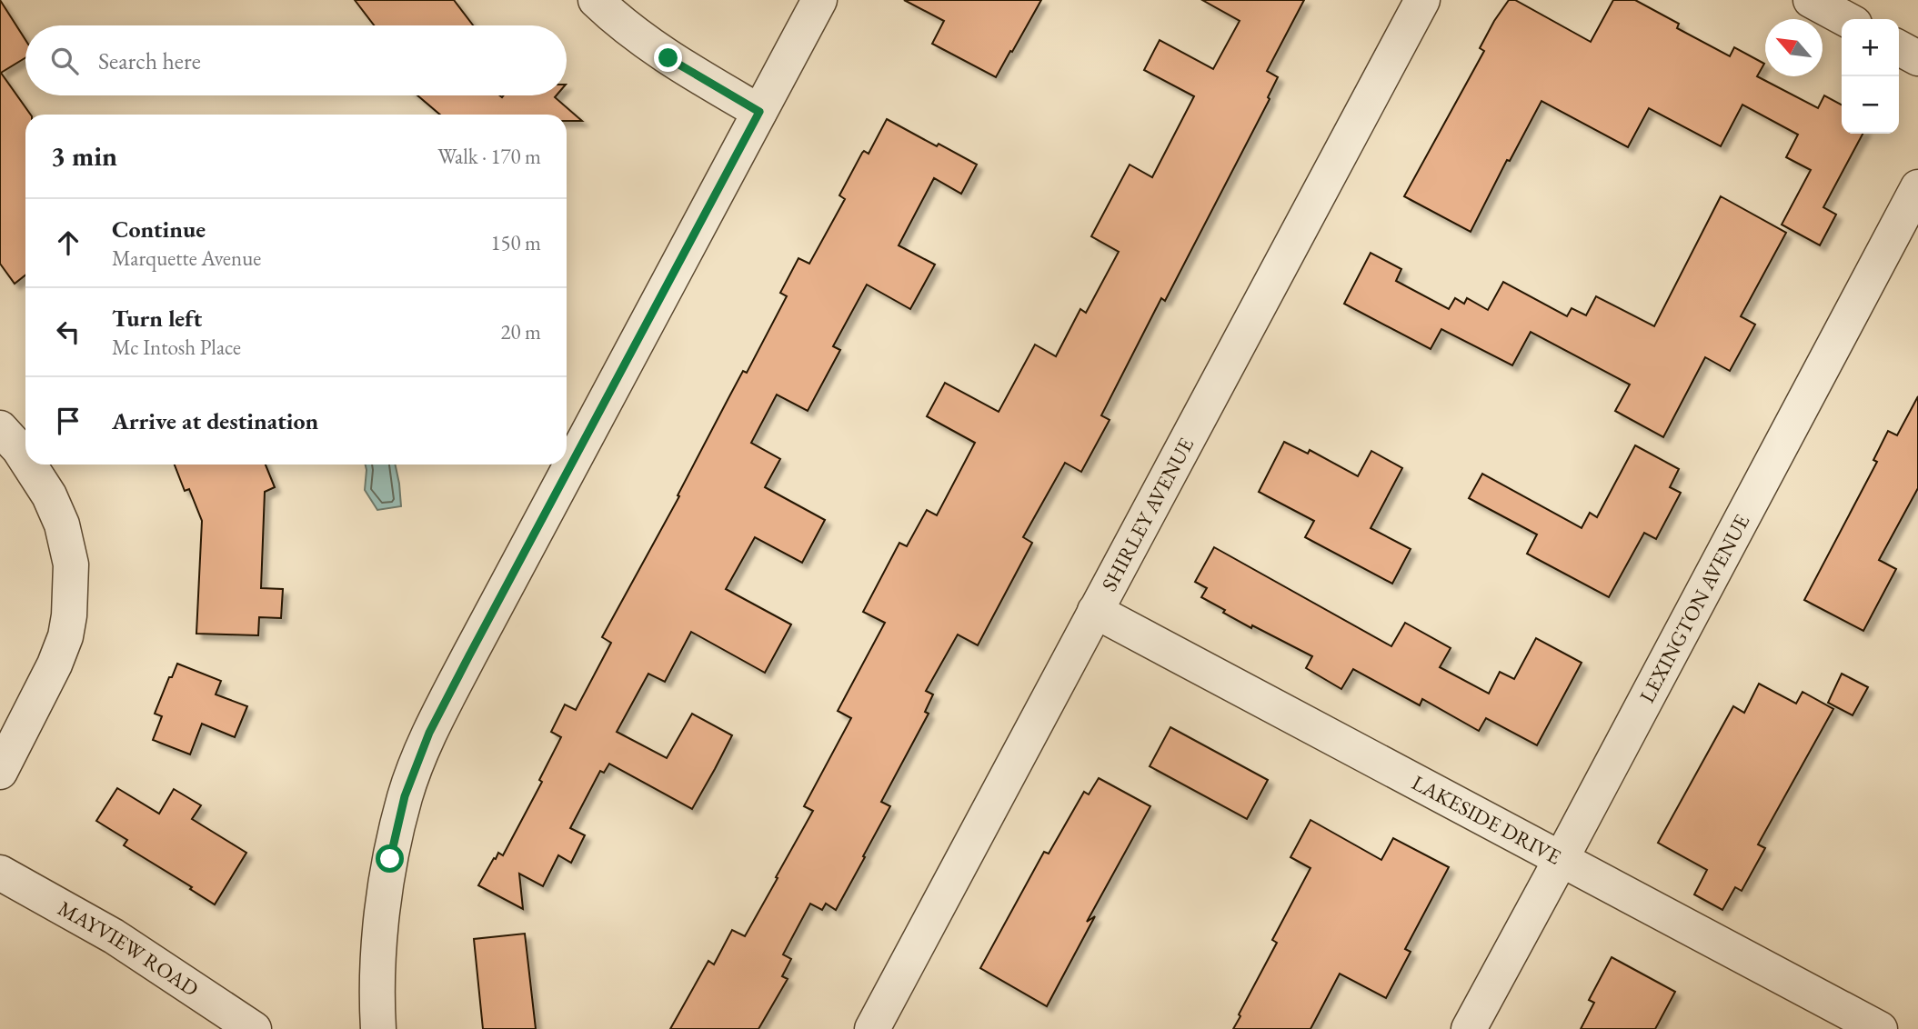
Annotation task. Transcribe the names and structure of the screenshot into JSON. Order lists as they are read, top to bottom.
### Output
{
  "streets": {
    "street": [
      "SHIRLEY AVENUE",
      "LEXINGTON AVENUE",
      "LAKESIDE DRIVE",
      "MAYVIEW ROAD"
    ]
  },
  "crossings": [
    ["SHIRLEY AVENUE", "LAKESIDE DRIVE"],
    ["LEXINGTON AVENUE", "LAKESIDE DRIVE"]
  ],
  "north": "top left",
  "page": {
    "map_buttons": ["+", "−"],
    "search": "Search here",
    "heading": ["3 min", "Walk · 170 m"],
    "list": [
      ["Continue", "Marquette Avenue", "150 m"],
      ["Turn left", "Mc Intosh Place", "20 m"],
      "Arrive at destination"
    ]
  }
}
